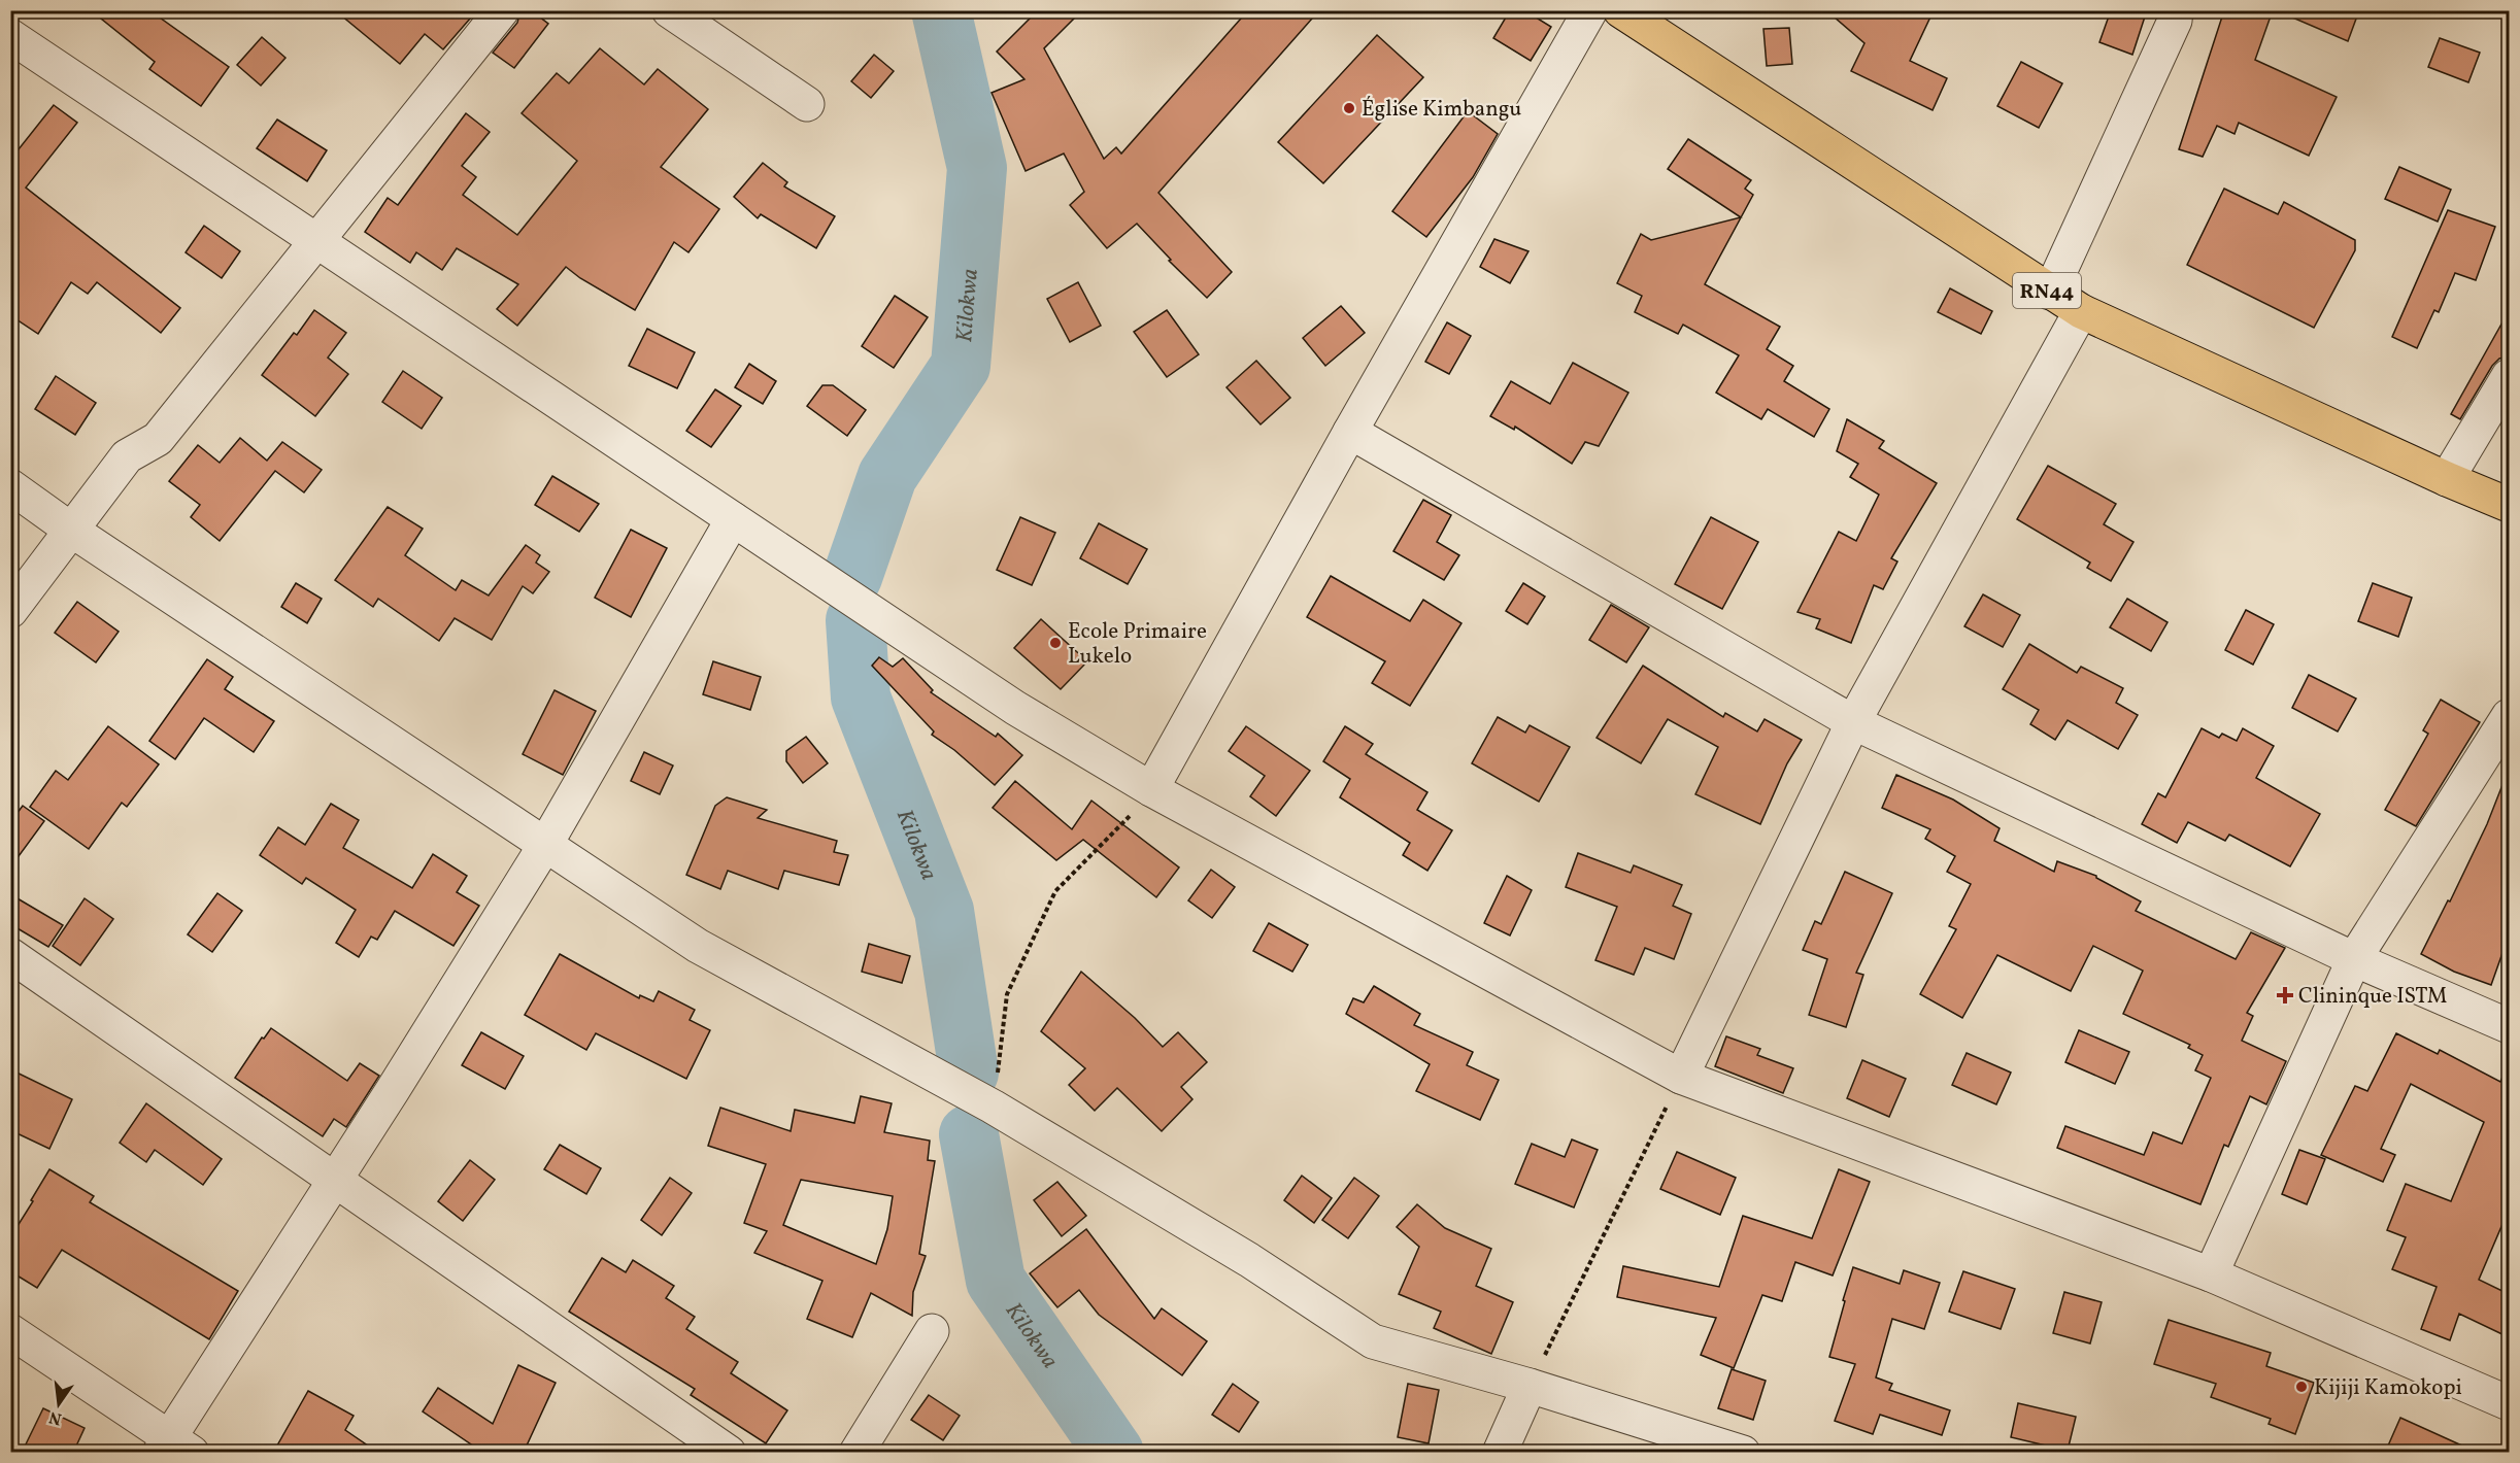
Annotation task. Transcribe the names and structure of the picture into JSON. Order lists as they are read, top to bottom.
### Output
{
  "streets": {
    "main road": ["RN44"]
  },
  "water": ["Kilokwa"],
  "places": {
    "other": ["Église Kimbangu", "Ecole Primaire Lukelo", "Kijiji Kamokopi"],
    "health": ["Clininque ISTM"]
  },
  "north": "bottom"
}
